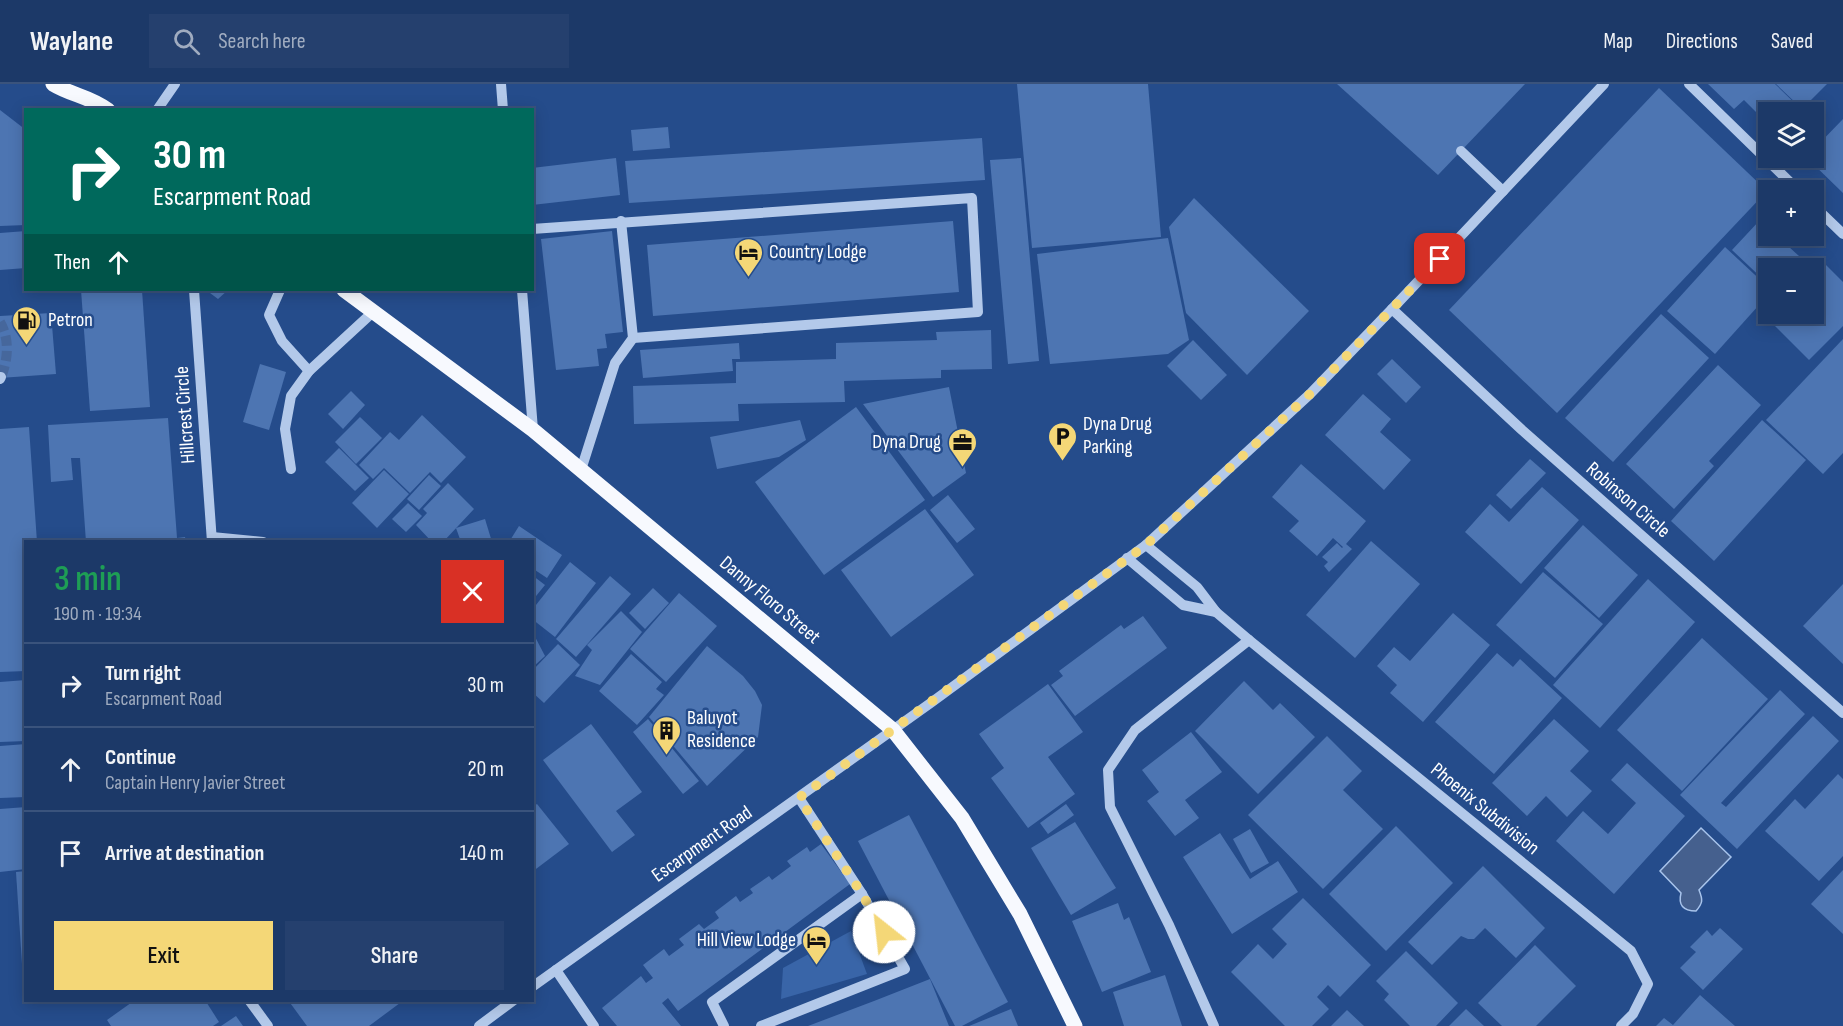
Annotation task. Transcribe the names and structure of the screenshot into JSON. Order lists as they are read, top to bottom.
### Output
{
  "streets": {
    "main road": ["Danny Floro Street"],
    "street": [
      "Hillcrest Circle",
      "Robinson Circle",
      "Phoenix Subdivision",
      "Escarpment Road"
    ]
  },
  "crossings": [
    ["Robinson Circle", "Escarpment Road"],
    ["Danny Floro Street", "Escarpment Road"],
    ["Phoenix Subdivision", "Escarpment Road"]
  ],
  "places": {
    "hotel": ["Country Lodge", "Hill View Lodge"],
    "fuel station": ["Petron"],
    "parking": ["Dyna Drug Parking"],
    "office": ["Dyna Drug"],
    "building": ["Baluyot Residence"]
  },
  "page": {
    "header": "Waylane",
    "search": "Search here",
    "nav": ["Map", "Directions", "Saved"],
    "map_buttons": ["+", "−"],
    "turn": ["30 m", "Escarpment Road"],
    "then": "Then",
    "heading": ["3 min", "190 m · 19:34"],
    "list": [
      {
        "name": "Turn right",
        "note": "Escarpment Road",
        "value": "30 m"
      },
      {
        "name": "Continue",
        "note": "Captain Henry Javier Street",
        "value": "20 m"
      },
      {
        "name": "Arrive at destination",
        "value": "140 m"
      }
    ],
    "buttons": ["Exit", "Share"]
  }
}
